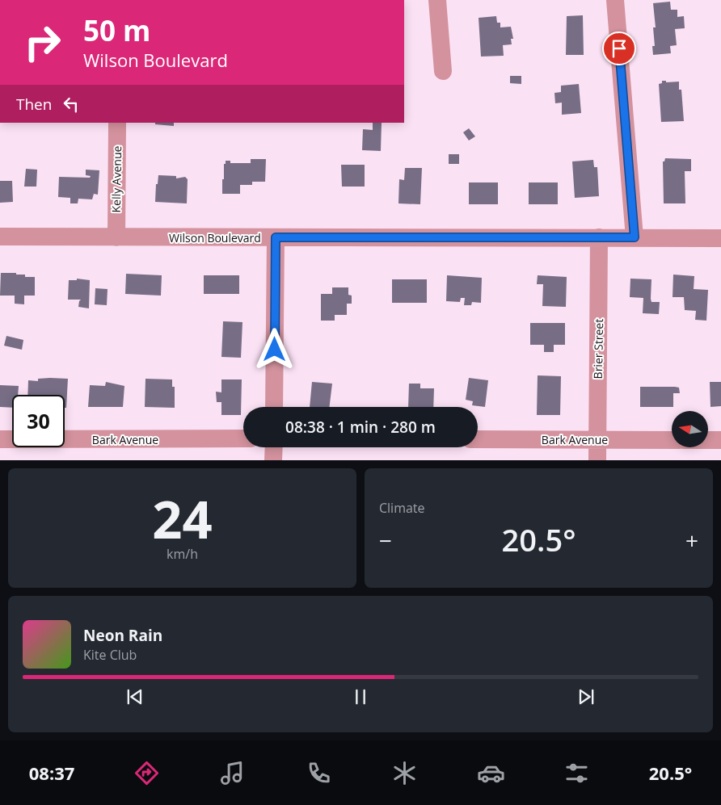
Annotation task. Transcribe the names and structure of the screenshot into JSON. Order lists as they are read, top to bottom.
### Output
{
  "streets": {
    "street": [
      "Kelly Avenue",
      "Wilson Boulevard",
      "Brier Street",
      "Bark Avenue"
    ]
  },
  "crossings": [
    ["Kelly Avenue", "Wilson Boulevard"],
    ["Wilson Boulevard", "Brier Street"],
    ["Brier Street", "Bark Avenue"]
  ],
  "north": "left",
  "page": {
    "turn": ["50 m", "Wilson Boulevard"],
    "then": "Then",
    "limit": "30",
    "trip": "08:38 · 1 min · 280 m",
    "tile": [
      ["24", "km/h"],
      "Climate"
    ],
    "heat": ["−", "20.5°", "+"],
    "song": ["Neon Rain", "Kite Club"],
    "tabs": ["08:37", "20.5°"]
  }
}
